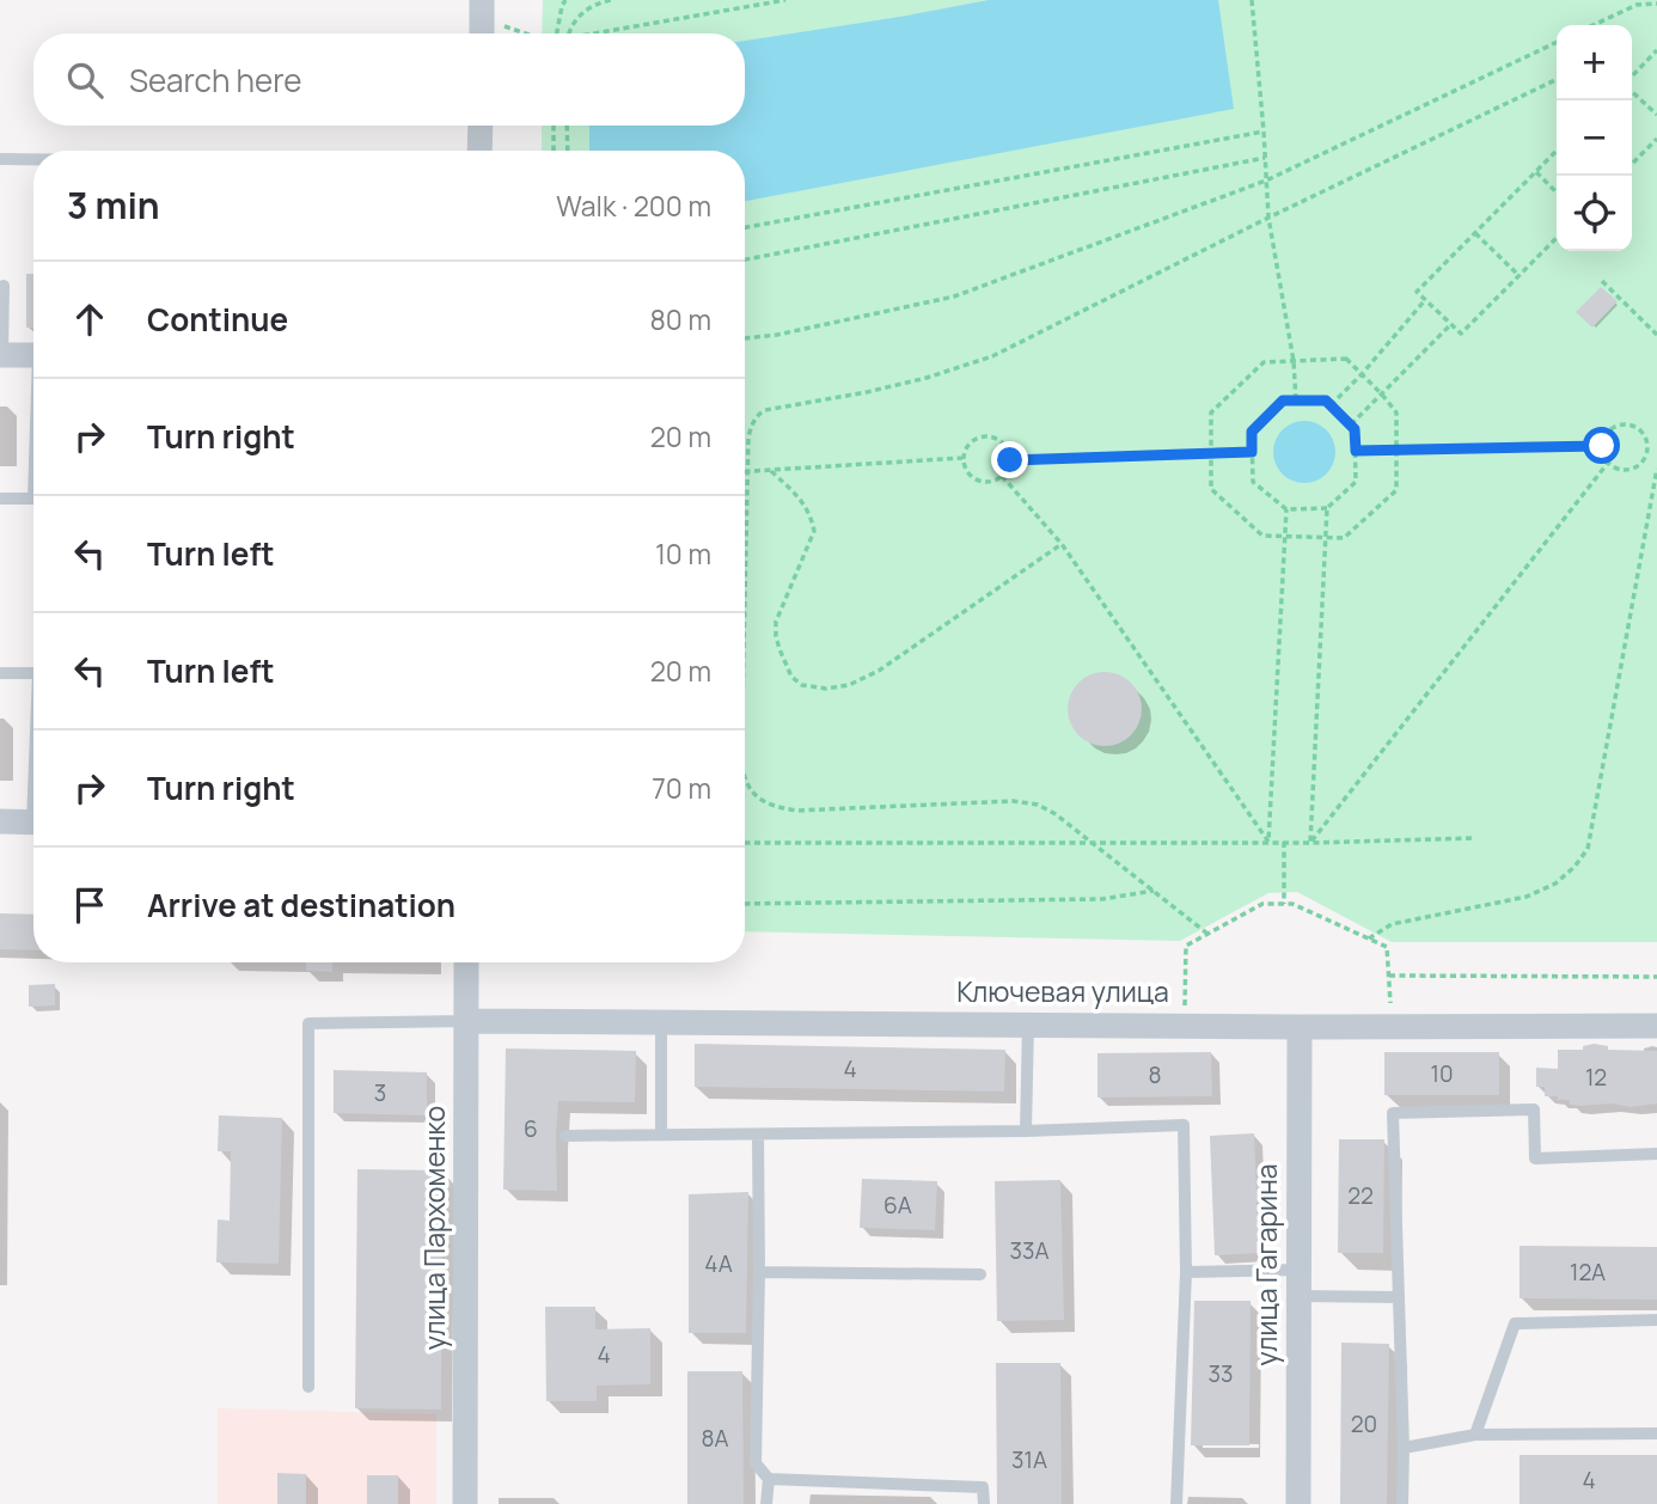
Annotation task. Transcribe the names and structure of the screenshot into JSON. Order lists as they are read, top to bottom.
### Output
{
  "streets": {
    "street": ["Ключевая улица", "улица Пархоменко", "улица Гагарина"]
  },
  "crossings": [
    ["Ключевая улица", "улица Пархоменко"],
    ["Ключевая улица", "улица Гагарина"]
  ],
  "house_numbers": [
    "4",
    "10",
    "8",
    "12",
    "3",
    "6",
    "22",
    "6А",
    "33А",
    "4А",
    "12А",
    "4",
    "33",
    "20",
    "8А",
    "31А",
    "4"
  ],
  "page": {
    "map_buttons": ["+", "−"],
    "search": "Search here",
    "heading": ["3 min", "Walk · 200 m"],
    "list": [
      ["Continue", "80 m"],
      ["Turn right", "20 m"],
      ["Turn left", "10 m"],
      ["Turn left", "20 m"],
      ["Turn right", "70 m"],
      "Arrive at destination"
    ]
  }
}
